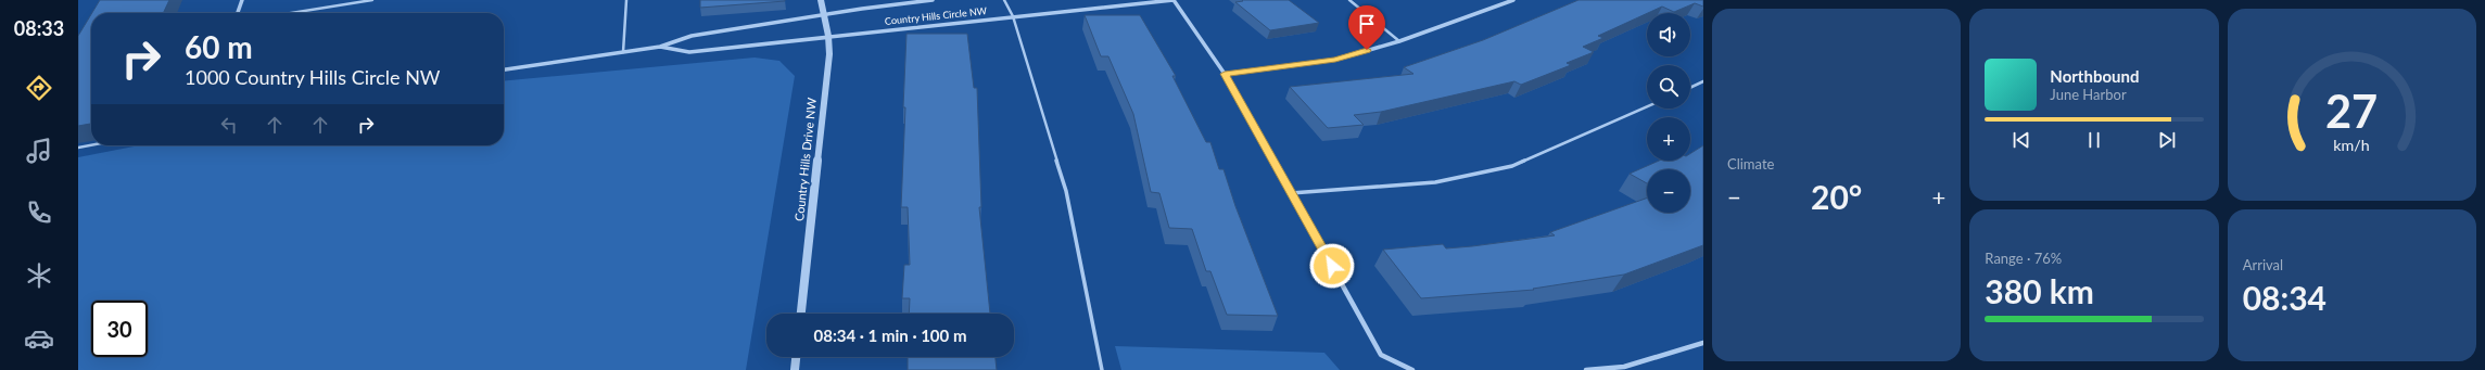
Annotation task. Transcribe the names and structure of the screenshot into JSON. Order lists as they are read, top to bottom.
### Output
{
  "streets": {
    "street": ["Country Hills Circle NW", "Country Hills Drive NW"]
  },
  "crossings": [
    ["Country Hills Circle NW", "Country Hills Drive NW"]
  ],
  "page": {
    "tabs": "08:33",
    "tile": [
      "Climate",
      ["Range · 76%", "380 km"],
      ["Arrival", "08:34"]
    ],
    "map_buttons": ["+", "−"],
    "turn": ["60 m", "1000 Country Hills Circle NW"],
    "song": ["Northbound", "June Harbor"],
    "heat": ["−", "20°", "+"],
    "limit": "30",
    "trip": "08:34 · 1 min · 100 m",
    "gauge": ["27", "km/h"]
  }
}
